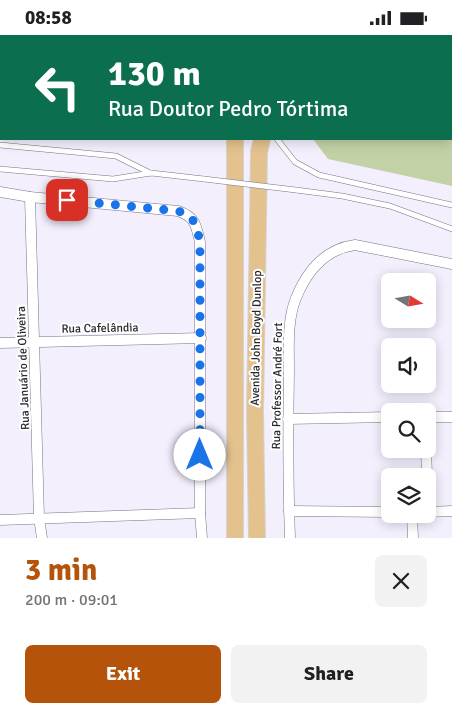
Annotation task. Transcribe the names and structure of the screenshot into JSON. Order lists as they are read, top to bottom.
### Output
{
  "streets": {
    "main road": ["Avenida John Boyd Dunlop"],
    "street": ["Rua Cafelândia", "Rua Januário de Oliveira", "Rua Professor André Fort"]
  },
  "crossings": [
    ["Rua Cafelândia", "Rua Januário de Oliveira"]
  ],
  "north": "right",
  "page": {
    "status": "08:58",
    "turn": ["130 m", "Rua Doutor Pedro Tórtima"],
    "heading": ["3 min", "200 m · 09:01"],
    "buttons": ["Exit", "Share"]
  }
}
